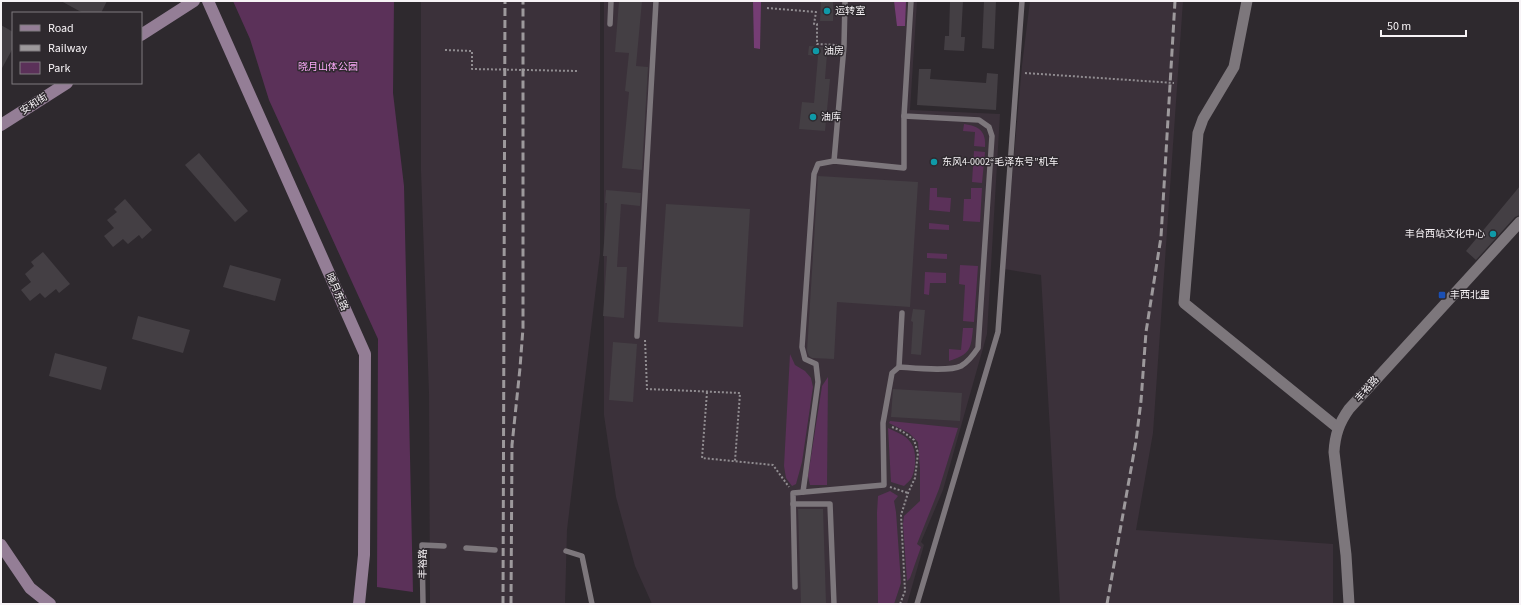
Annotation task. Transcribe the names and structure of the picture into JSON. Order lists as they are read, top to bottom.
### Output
{
  "streets": {
    "street": ["安和街", "晓月东路", "丰裕路"]
  },
  "parks": ["晓月山体公园"],
  "places": {
    "other": [
      "运转室",
      "油房",
      "油库",
      "东风4-0002“毛泽东号”机车",
      "丰台西站文化中心"
    ],
    "transit": ["丰西北里"]
  },
  "legend": ["Road", "Railway", "Park"],
  "scale_bar": "50 m"
}
